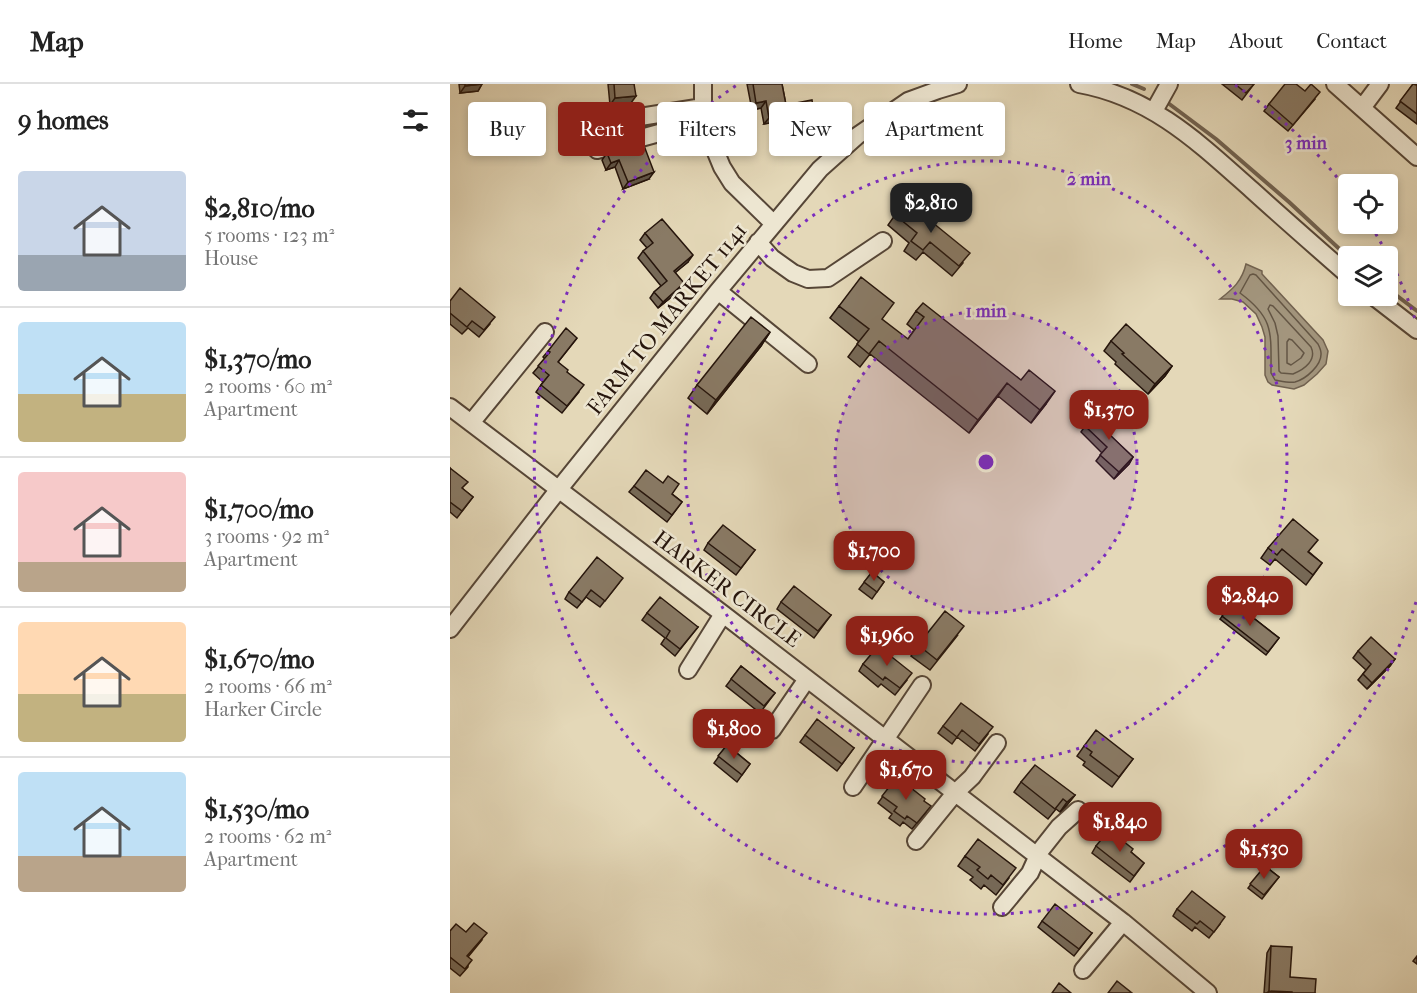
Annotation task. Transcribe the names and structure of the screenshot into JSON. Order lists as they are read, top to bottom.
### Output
{
  "streets": {
    "street": ["FARM TO MARKET 1141", "HARKER CIRCLE"]
  },
  "crossings": [
    ["FARM TO MARKET 1141", "HARKER CIRCLE"]
  ],
  "page": {
    "header": "Map",
    "nav": [
      "Home",
      "Map",
      "About",
      "Contact"
    ],
    "heading": "9 homes",
    "chip": [
      "Buy",
      "Rent",
      "Filters",
      "New",
      "Apartment"
    ],
    "list": [
      {
        "name": "$2,810/mo",
        "note": "5 rooms · 123 m² · House"
      },
      {
        "name": "$1,370/mo",
        "note": "2 rooms · 60 m² · Apartment"
      },
      {
        "name": "$1,700/mo",
        "note": "3 rooms · 92 m² · Apartment"
      },
      {
        "name": "$1,670/mo",
        "note": "2 rooms · 66 m² · Harker Circle"
      },
      {
        "name": "$1,530/mo",
        "note": "2 rooms · 62 m² · Apartment"
      }
    ],
    "price": [
      "$2,810",
      "$1,370",
      "$1,700",
      "$2,840",
      "$1,960",
      "$1,800",
      "$1,670",
      "$1,840",
      "$1,530"
    ]
  },
  "rings": ["3 min", "2 min", "1 min"]
}
